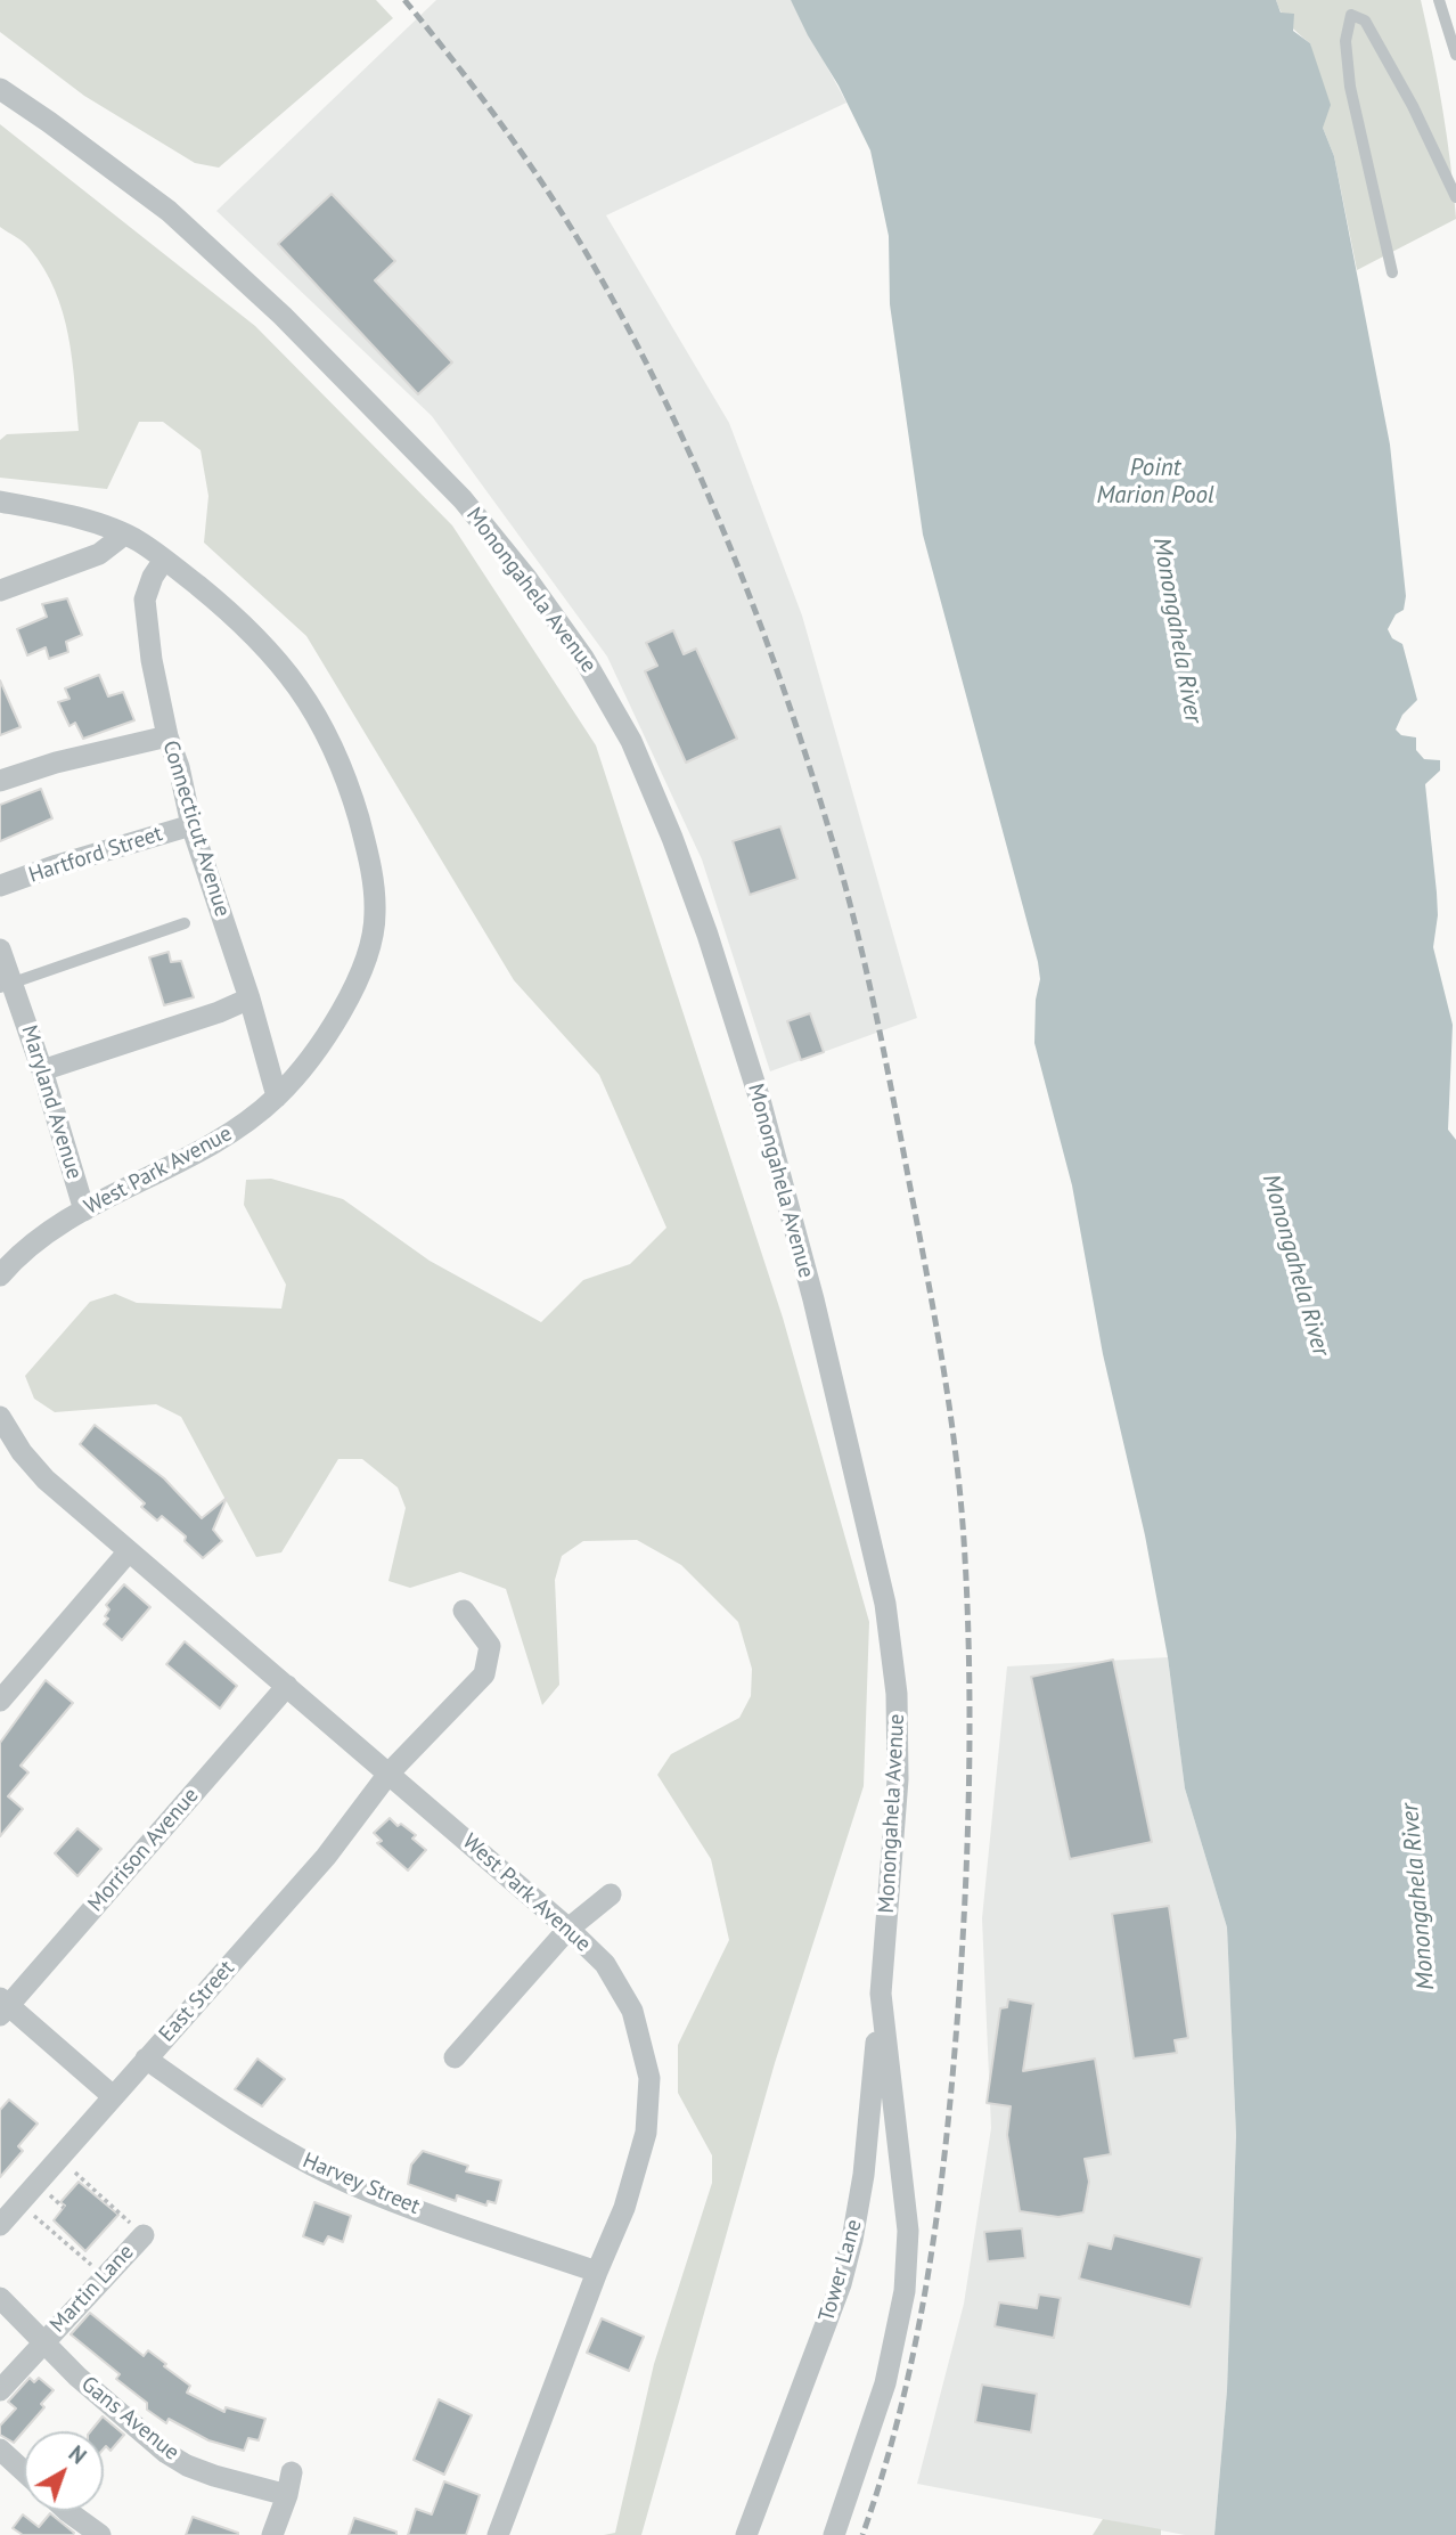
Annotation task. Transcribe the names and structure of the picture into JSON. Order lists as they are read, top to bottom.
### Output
{
  "streets": {
    "street": [
      "Monongahela Avenue",
      "Connecticut Avenue",
      "Hartford Street",
      "Maryland Avenue",
      "West Park Avenue",
      "Morrison Avenue",
      "East Street",
      "Harvey Street",
      "Tower Lane",
      "Martin Lane",
      "Gans Avenue"
    ]
  },
  "crossings": [
    ["Monongahela Avenue", "Tower Lane"],
    ["Connecticut Avenue", "Hartford Street"],
    ["Connecticut Avenue", "West Park Avenue"],
    ["Maryland Avenue", "West Park Avenue"],
    ["West Park Avenue", "Morrison Avenue"],
    ["West Park Avenue", "East Street"],
    ["West Park Avenue", "Harvey Street"],
    ["East Street", "Harvey Street"],
    ["Martin Lane", "Gans Avenue"]
  ],
  "water": ["Point Marion Pool", "Monongahela River"],
  "north": "top right"
}
